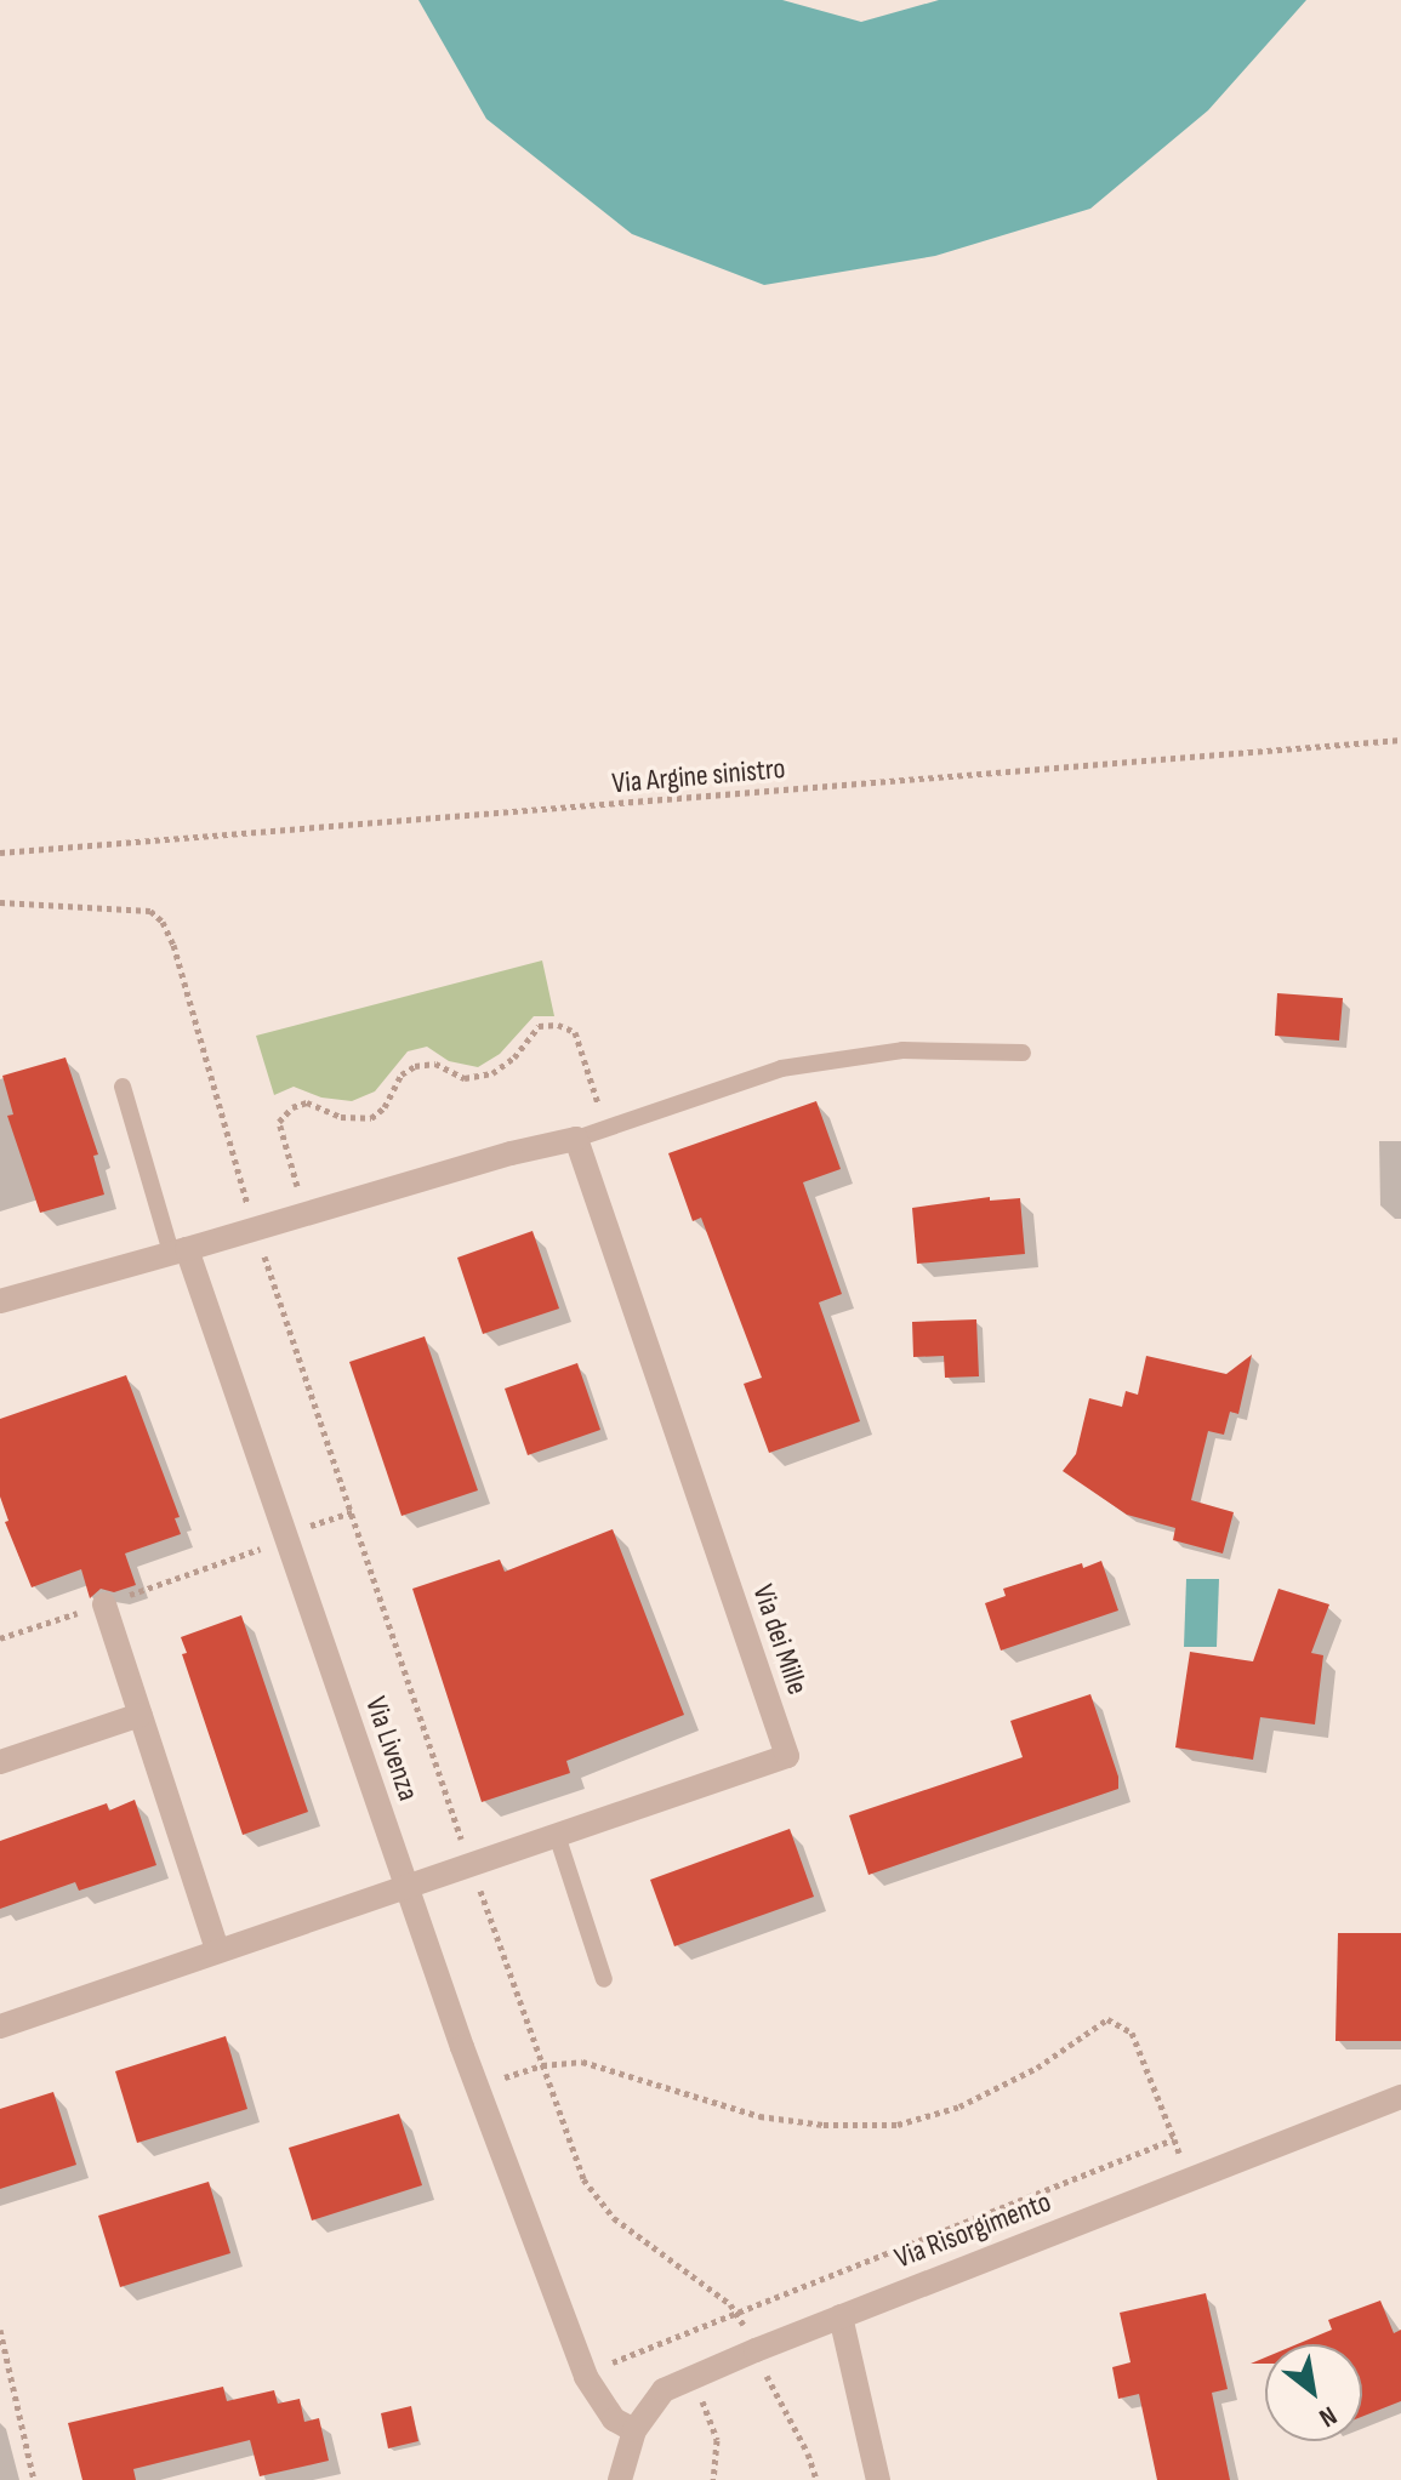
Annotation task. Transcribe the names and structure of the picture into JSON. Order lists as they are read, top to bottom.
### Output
{
  "streets": {
    "street": ["Via dei Mille", "Via Livenza", "Via Risorgimento"],
    "path": ["Via Argine sinistro"]
  },
  "crossings": [
    ["Via dei Mille", "Via Livenza"],
    ["Via Livenza", "Via Risorgimento"]
  ],
  "north": "bottom right"
}
